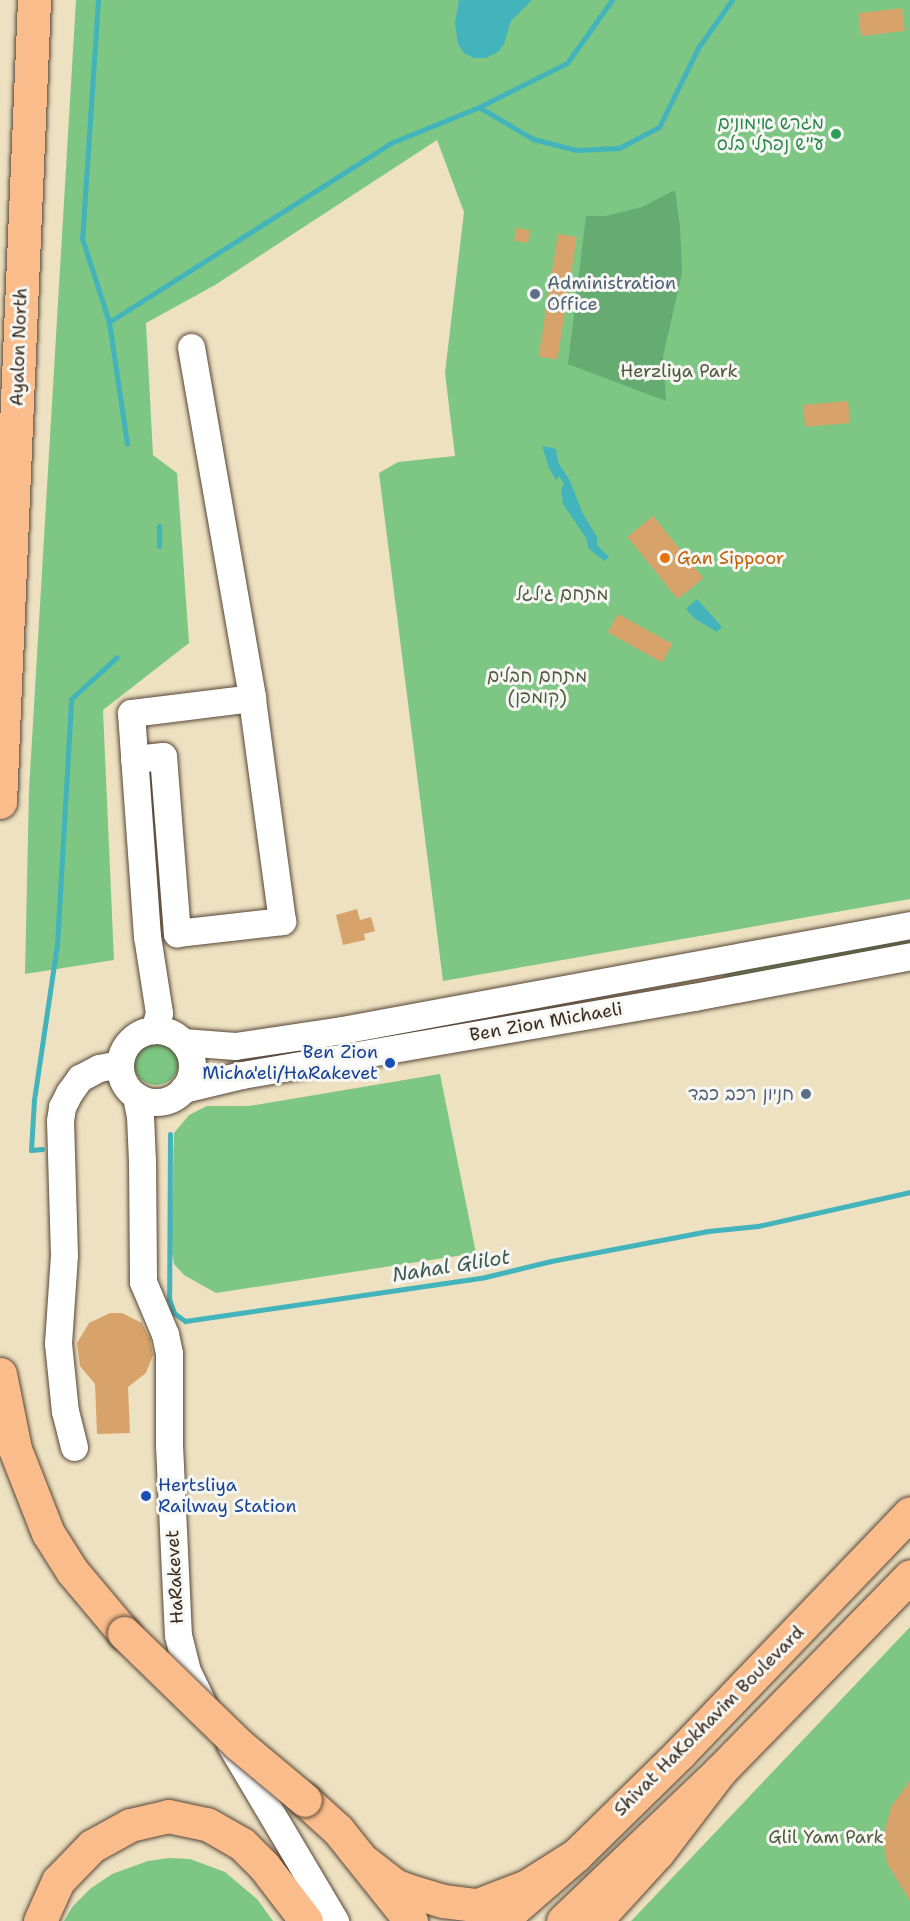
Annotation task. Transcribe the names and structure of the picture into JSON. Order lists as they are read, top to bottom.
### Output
{
  "streets": {
    "main road": ["Ayalon North", "Shivat HaKokhavim Boulevard"],
    "street": ["Ben Zion Michaeli", "HaRakevet"]
  },
  "crossings": [
    ["Ben Zion Michaeli", "HaRakevet"]
  ],
  "water": ["Nahal Glilot"],
  "parks": [
    "Herzliya Park",
    "מתחם גילגל",
    "מתחם חבלים (קומפן)",
    "Glil Yam Park"
  ],
  "places": [
    "מגרש אימונים ע\"ש נפתלי בלס",
    "Administration Office",
    "Gan Sippoor",
    "Ben Zion Micha'eli/HaRakevet",
    "חניון רכב כבד",
    "Hertsliya Railway Station"
  ]
}
